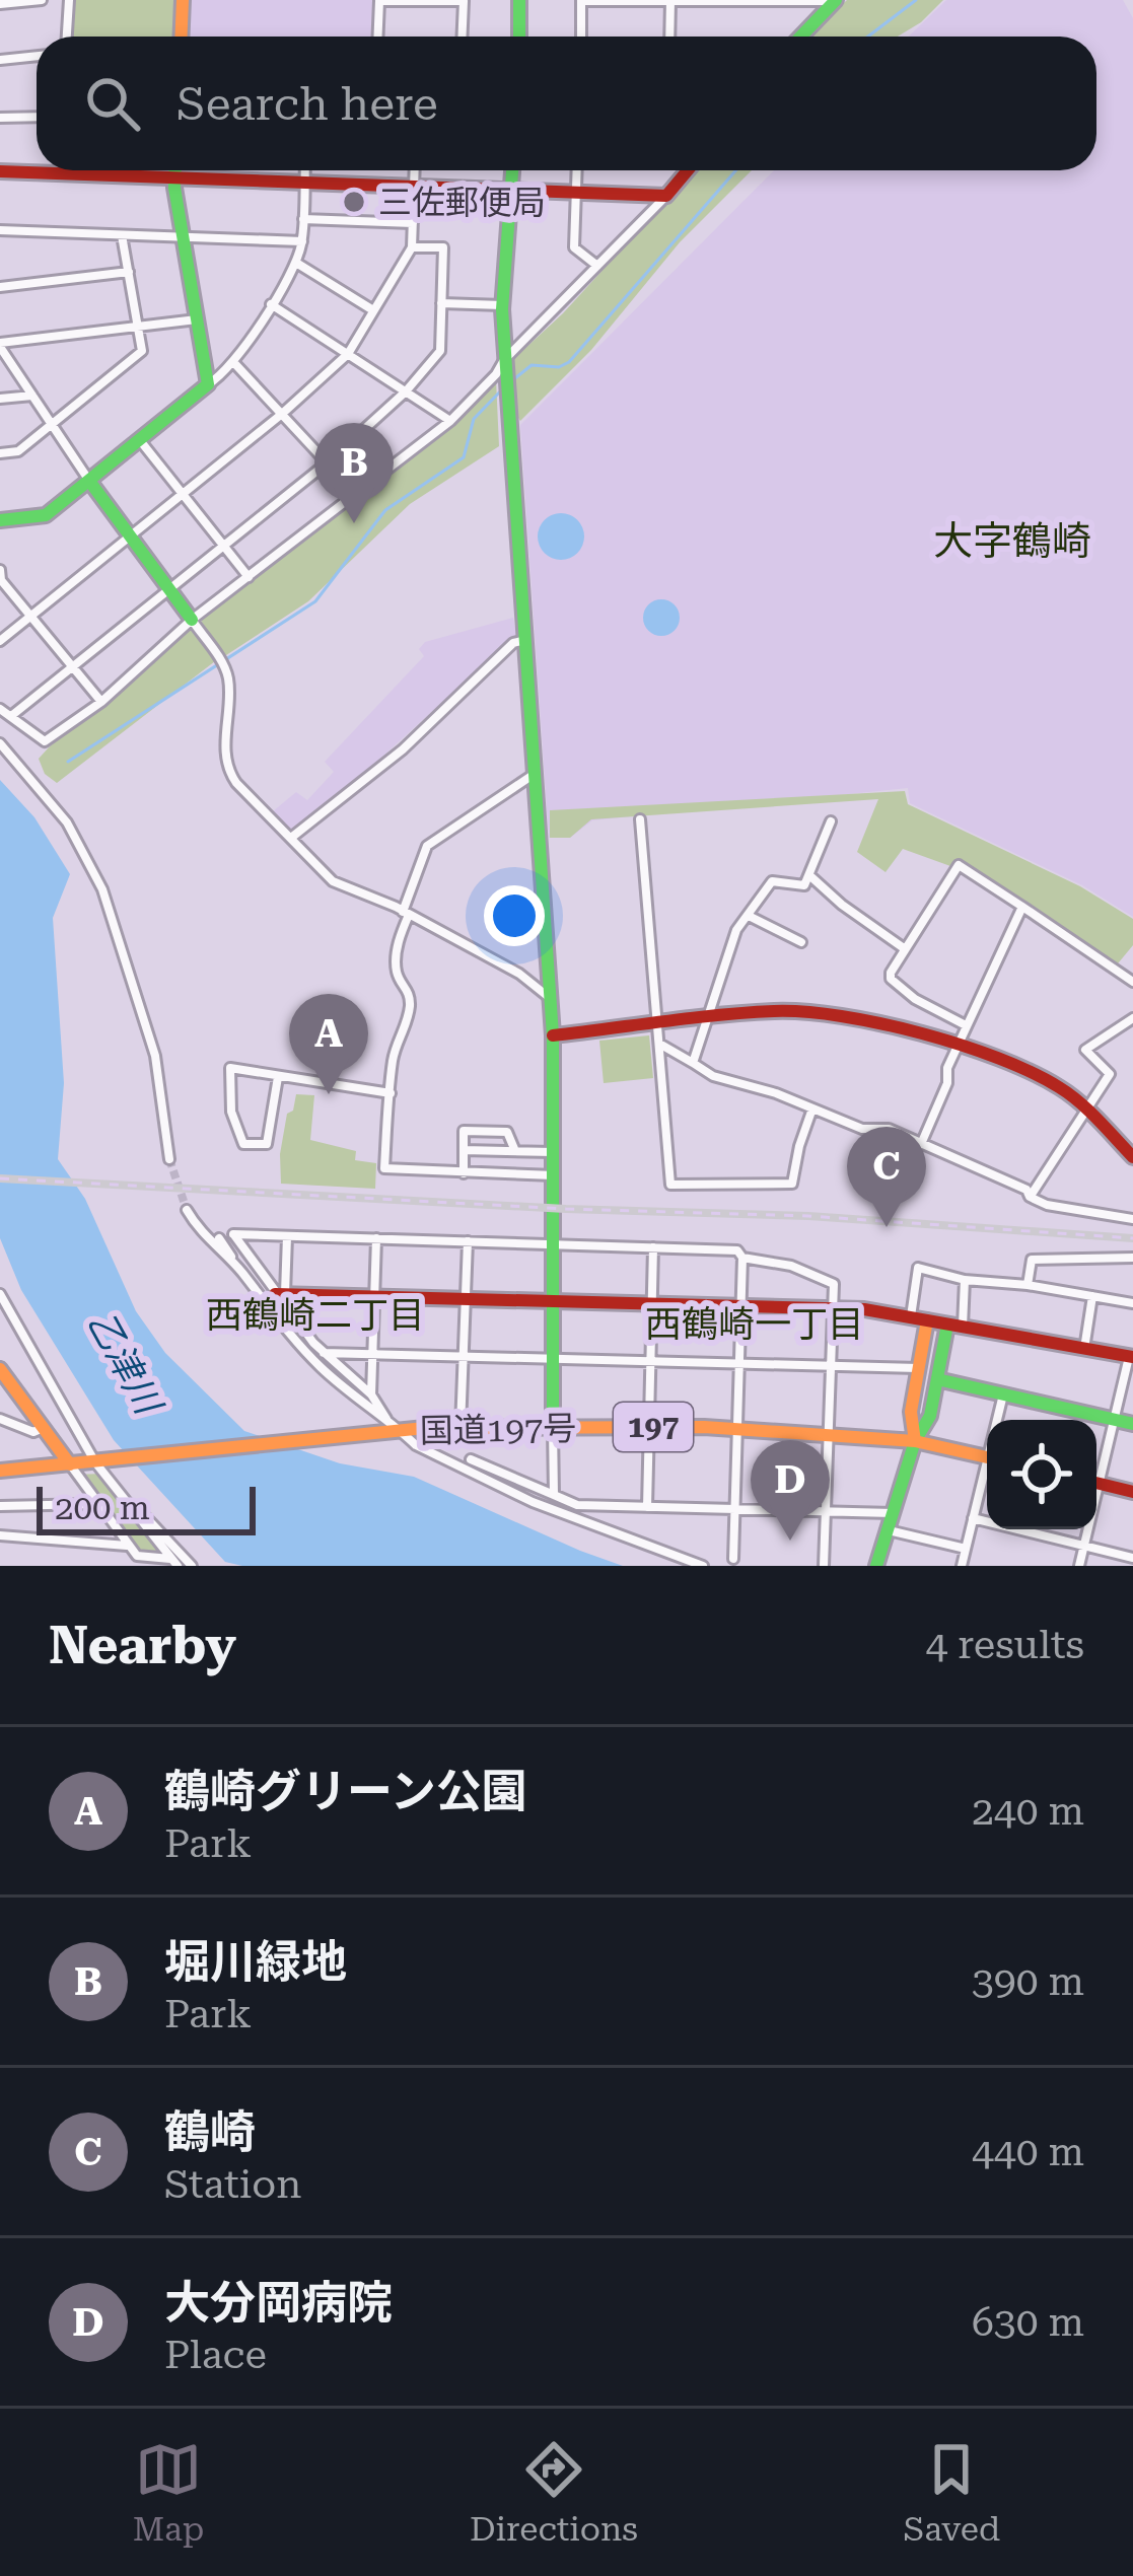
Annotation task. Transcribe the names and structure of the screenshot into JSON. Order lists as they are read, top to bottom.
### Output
{
  "streets": {
    "main road": ["197", "国道197号"]
  },
  "districts": ["大字鶴崎", "西鶴崎二丁目", "西鶴崎一丁目"],
  "water": ["乙津川"],
  "places": ["三佐郵便局"],
  "scale_bar": "200 m",
  "page": {
    "search": "Search here",
    "pins": [
      "B",
      "A",
      "C",
      "D"
    ],
    "scale": "200 m",
    "heading": ["Nearby", "4 results"],
    "list": [
      {
        "mark": "A",
        "name": "鶴崎グリーン公園",
        "note": "Park",
        "value": "240 m"
      },
      {
        "mark": "B",
        "name": "堀川緑地",
        "note": "Park",
        "value": "390 m"
      },
      {
        "mark": "C",
        "name": "鶴崎",
        "note": "Station",
        "value": "440 m"
      },
      {
        "mark": "D",
        "name": "大分岡病院",
        "note": "Place",
        "value": "630 m"
      }
    ],
    "nav": ["Map", "Directions", "Saved"]
  }
}
